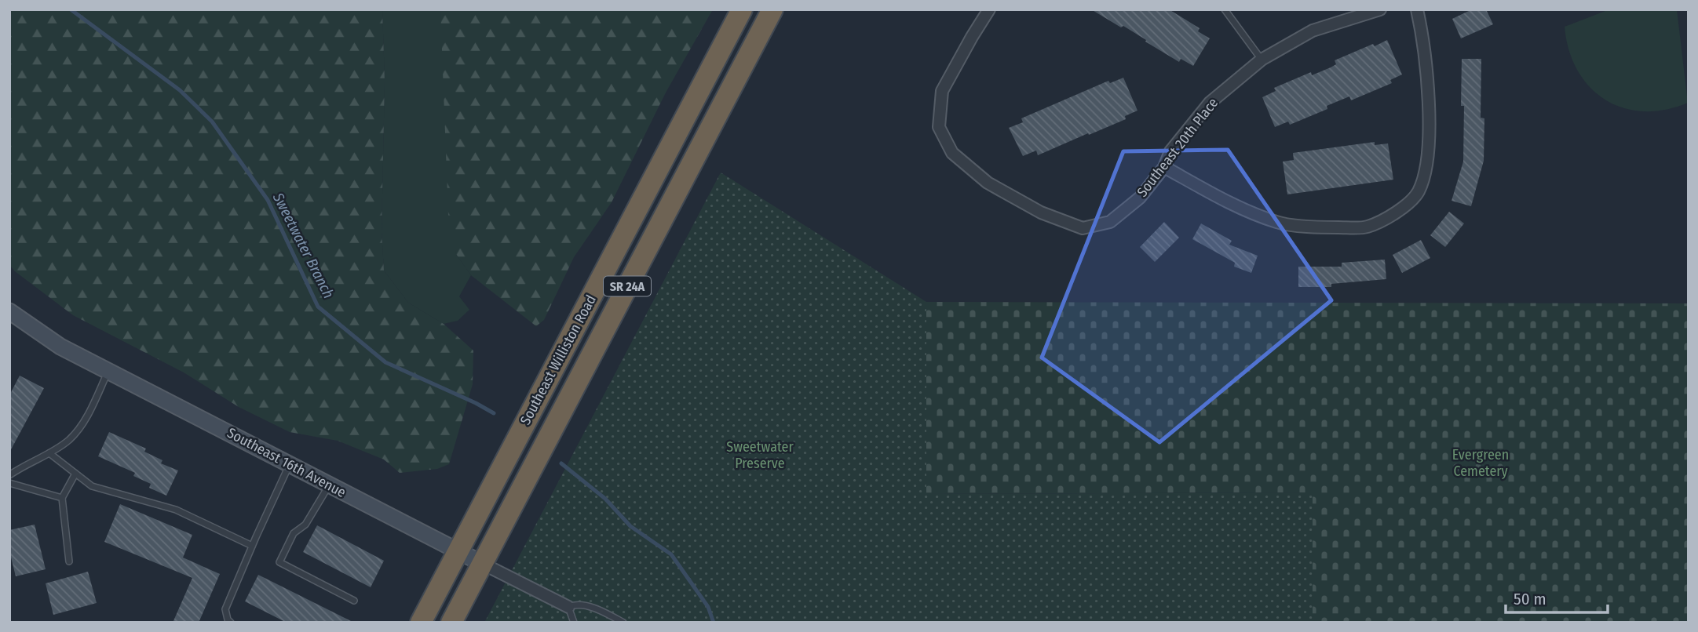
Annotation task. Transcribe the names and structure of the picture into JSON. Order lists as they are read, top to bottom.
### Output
{
  "streets": {
    "highway": ["SR 24A", "Southeast Williston Road"],
    "main road": ["Southeast 16th Avenue"],
    "street": ["Southeast 20th Place"]
  },
  "crossings": [
    ["Southeast Williston Road", "Southeast 16th Avenue"]
  ],
  "water": ["Sweetwater Branch"],
  "parks": ["Sweetwater Preserve", "Evergreen Cemetery"],
  "scale_bar": "50 m"
}
